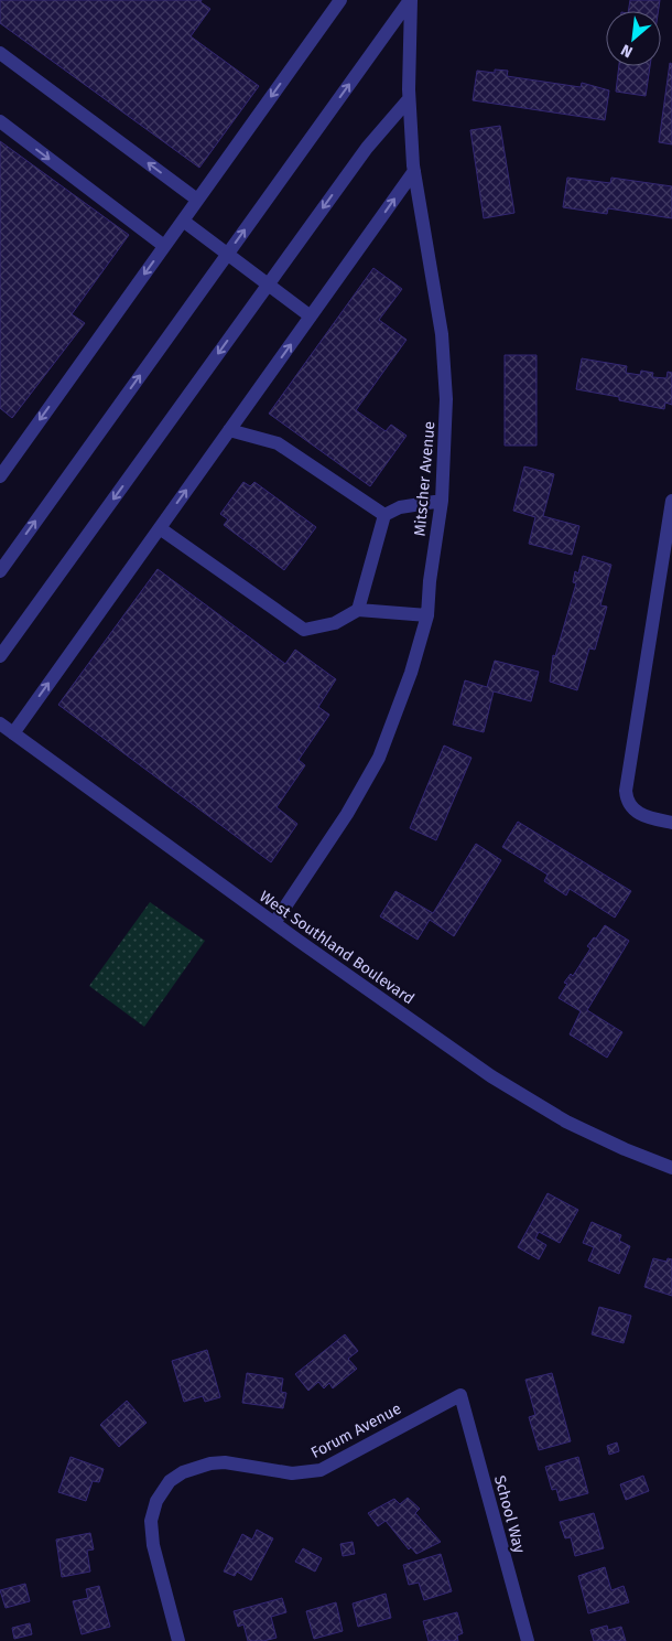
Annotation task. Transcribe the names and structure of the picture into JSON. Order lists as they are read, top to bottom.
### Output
{
  "streets": {
    "street": [
      "Mitscher Avenue",
      "West Southland Boulevard",
      "Forum Avenue",
      "School Way"
    ]
  },
  "crossings": [
    ["Mitscher Avenue", "West Southland Boulevard"],
    ["Forum Avenue", "School Way"]
  ],
  "north": "bottom left"
}
